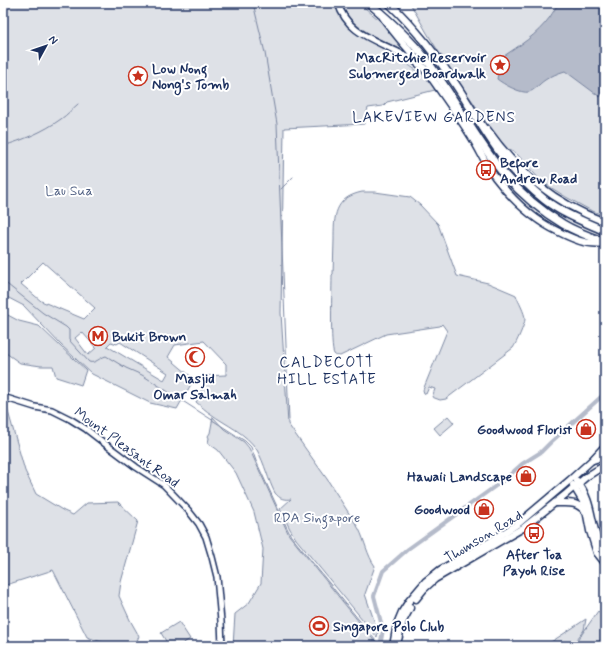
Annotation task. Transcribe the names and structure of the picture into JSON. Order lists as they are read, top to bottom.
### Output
{
  "streets": {
    "main road": ["Thomson Road"],
    "street": ["Mount Pleasant Road"]
  },
  "districts": ["LAKEVIEW GARDENS", "CALDECOTT HILL ESTATE"],
  "parks": ["Lau Sua", "RDA Singapore"],
  "places": {
    "place": ["MacRitchie Reservoir Submerged Boardwalk", "Low Nong Nong's Tomb"],
    "bus stop": ["Before Andrew Road", "After Toa Payoh Rise"],
    "metro station": ["Bukit Brown"],
    "mosque": ["Masjid Omar Salmah"],
    "shop": ["Goodwood Florist", "Hawaii Landscape", "Goodwood"],
    "sports": ["Singapore Polo Club"]
  },
  "north": "top right"
}
